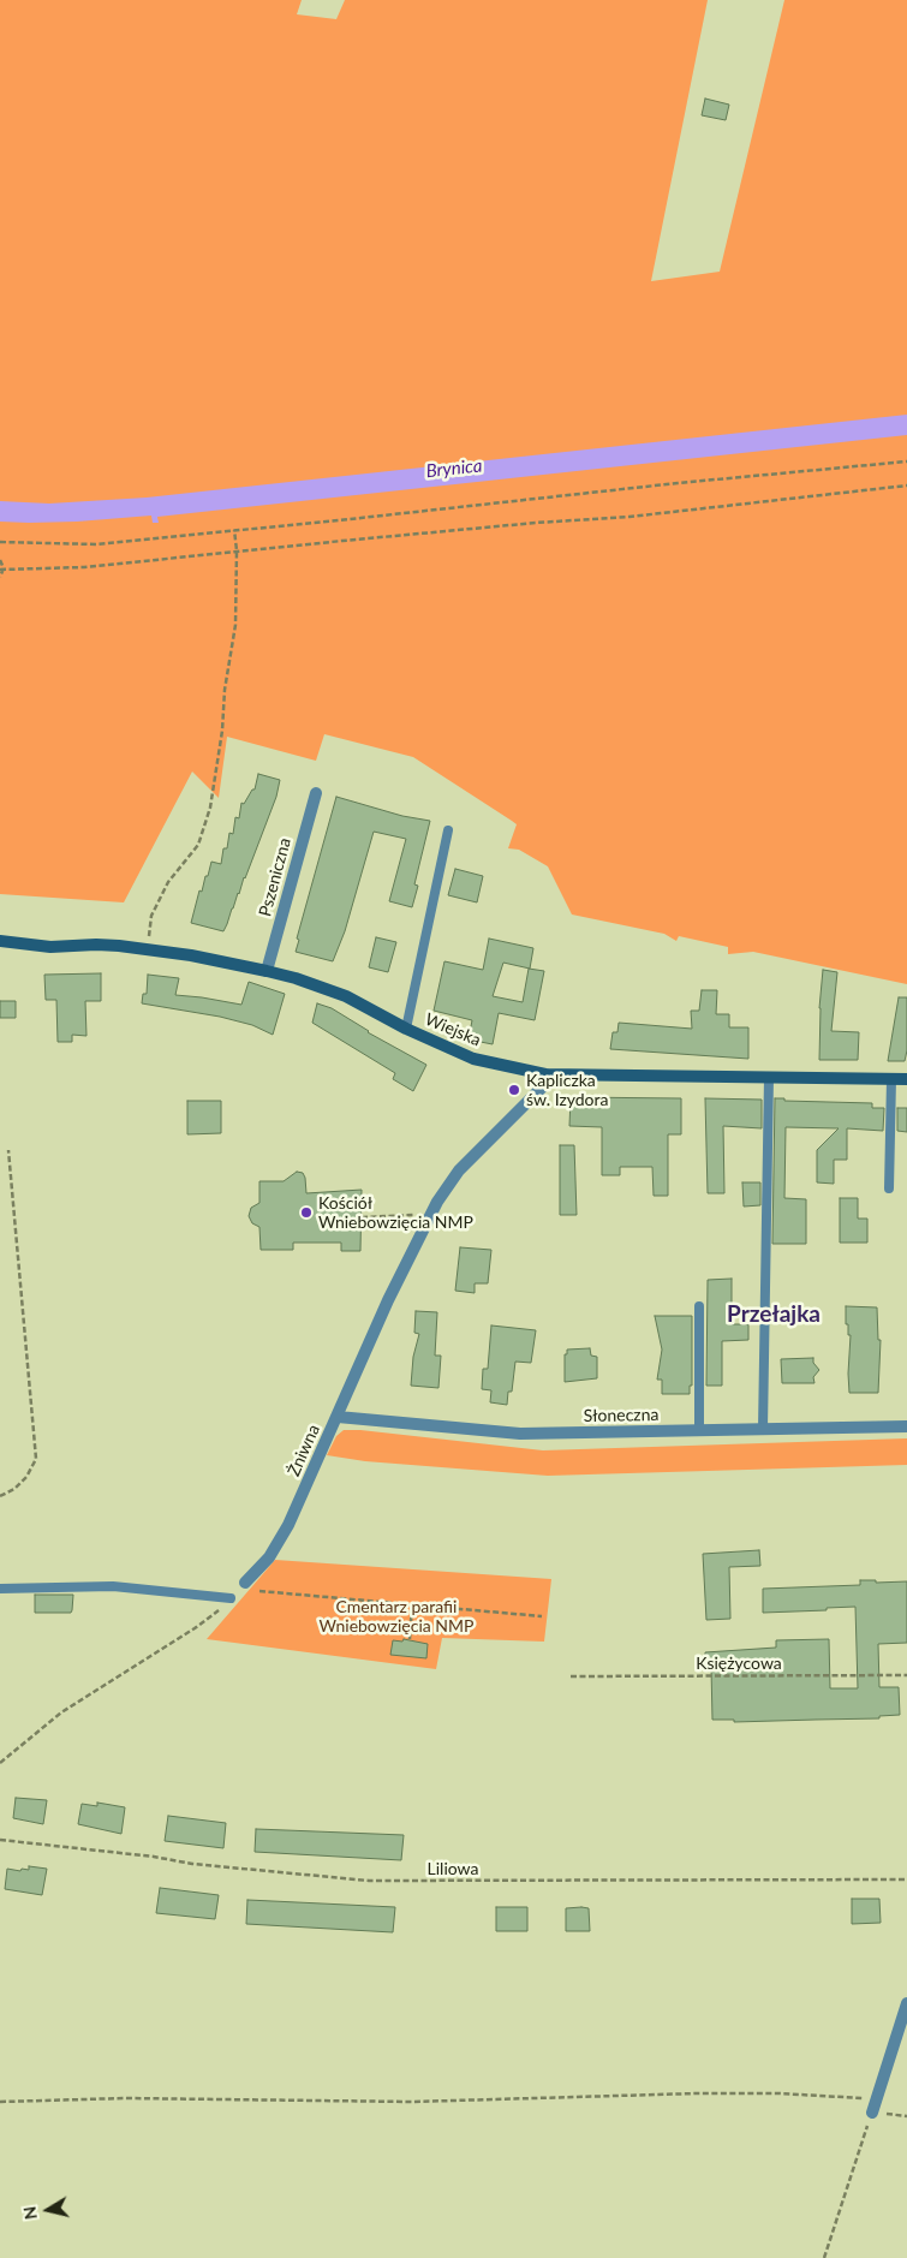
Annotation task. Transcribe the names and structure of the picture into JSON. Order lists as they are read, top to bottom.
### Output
{
  "streets": {
    "street": [
      "Pszeniczna",
      "Wiejska",
      "Słoneczna",
      "Żniwna"
    ],
    "path": ["Księżycowa", "Liliowa"]
  },
  "crossings": [
    ["Pszeniczna", "Wiejska"],
    ["Wiejska", "Żniwna"],
    ["Słoneczna", "Żniwna"]
  ],
  "districts": ["Przełajka"],
  "water": ["Brynica"],
  "parks": ["Cmentarz parafii Wniebowzięcia NMP"],
  "places": ["Kapliczka św. Izydora", "Kościół Wniebowzięcia NMP"],
  "north": "left"
}
